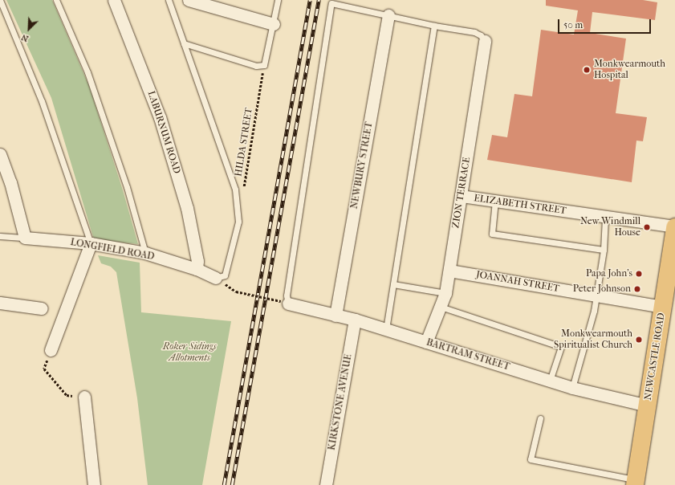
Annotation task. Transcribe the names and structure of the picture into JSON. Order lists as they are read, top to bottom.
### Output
{
  "streets": {
    "highway": ["NEWCASTLE ROAD"],
    "street": [
      "LABURNUM ROAD",
      "NEWBURY STREET",
      "ZION TERRACE",
      "ELIZABETH STREET",
      "LONGFIELD ROAD",
      "JOANNAH STREET",
      "BARTRAM STREET",
      "KIRKSTONE AVENUE"
    ],
    "path": ["HILDA STREET"]
  },
  "crossings": [
    ["LABURNUM ROAD", "LONGFIELD ROAD"],
    ["NEWBURY STREET", "BARTRAM STREET"],
    ["ZION TERRACE", "ELIZABETH STREET"],
    ["ZION TERRACE", "JOANNAH STREET"],
    ["ZION TERRACE", "BARTRAM STREET"],
    ["ELIZABETH STREET", "NEWCASTLE ROAD"],
    ["JOANNAH STREET", "NEWCASTLE ROAD"],
    ["BARTRAM STREET", "NEWCASTLE ROAD"],
    ["BARTRAM STREET", "KIRKSTONE AVENUE"]
  ],
  "parks": ["Roker Sidings Allotments"],
  "places": [
    "Monkwearmouth Hospital",
    "New Windmill House",
    "Papa John's",
    "Peter Johnson",
    "Monkwearmouth Spiritualist Church"
  ],
  "scale_bar": "50 m",
  "north": "bottom left"
}
